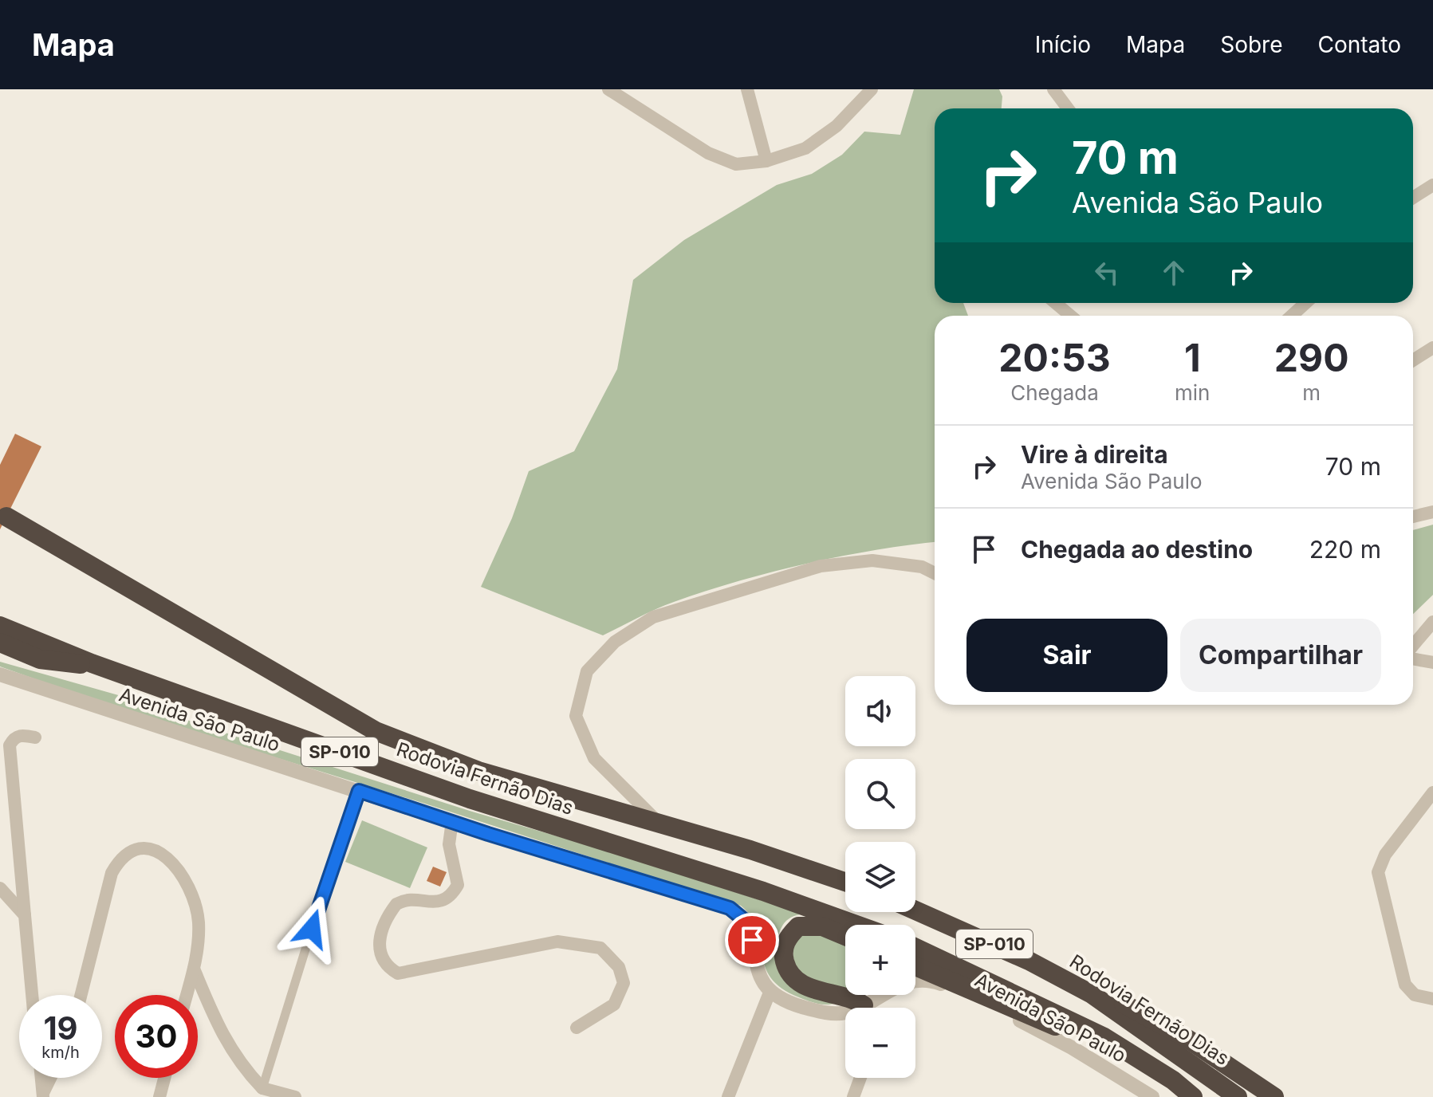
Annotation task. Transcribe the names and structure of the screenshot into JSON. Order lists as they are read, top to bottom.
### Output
{
  "streets": {
    "highway": ["SP-010", "Rodovia Fernão Dias"],
    "street": ["Avenida São Paulo"]
  },
  "page": {
    "header": "Mapa",
    "nav": [
      "Início",
      "Mapa",
      "Sobre",
      "Contato"
    ],
    "turn": ["70 m", "Avenida São Paulo"],
    "eta": [
      "20:53",
      "Chegada",
      "1",
      "min",
      "290",
      "m"
    ],
    "list": [
      {
        "name": "Vire à direita",
        "note": "Avenida São Paulo",
        "value": "70 m"
      },
      {
        "name": "Chegada ao destino",
        "value": "220 m"
      }
    ],
    "buttons": ["Sair", "Compartilhar"],
    "map_buttons": ["+", "−"],
    "speed": "19 km/h",
    "limit": "30"
  }
}
